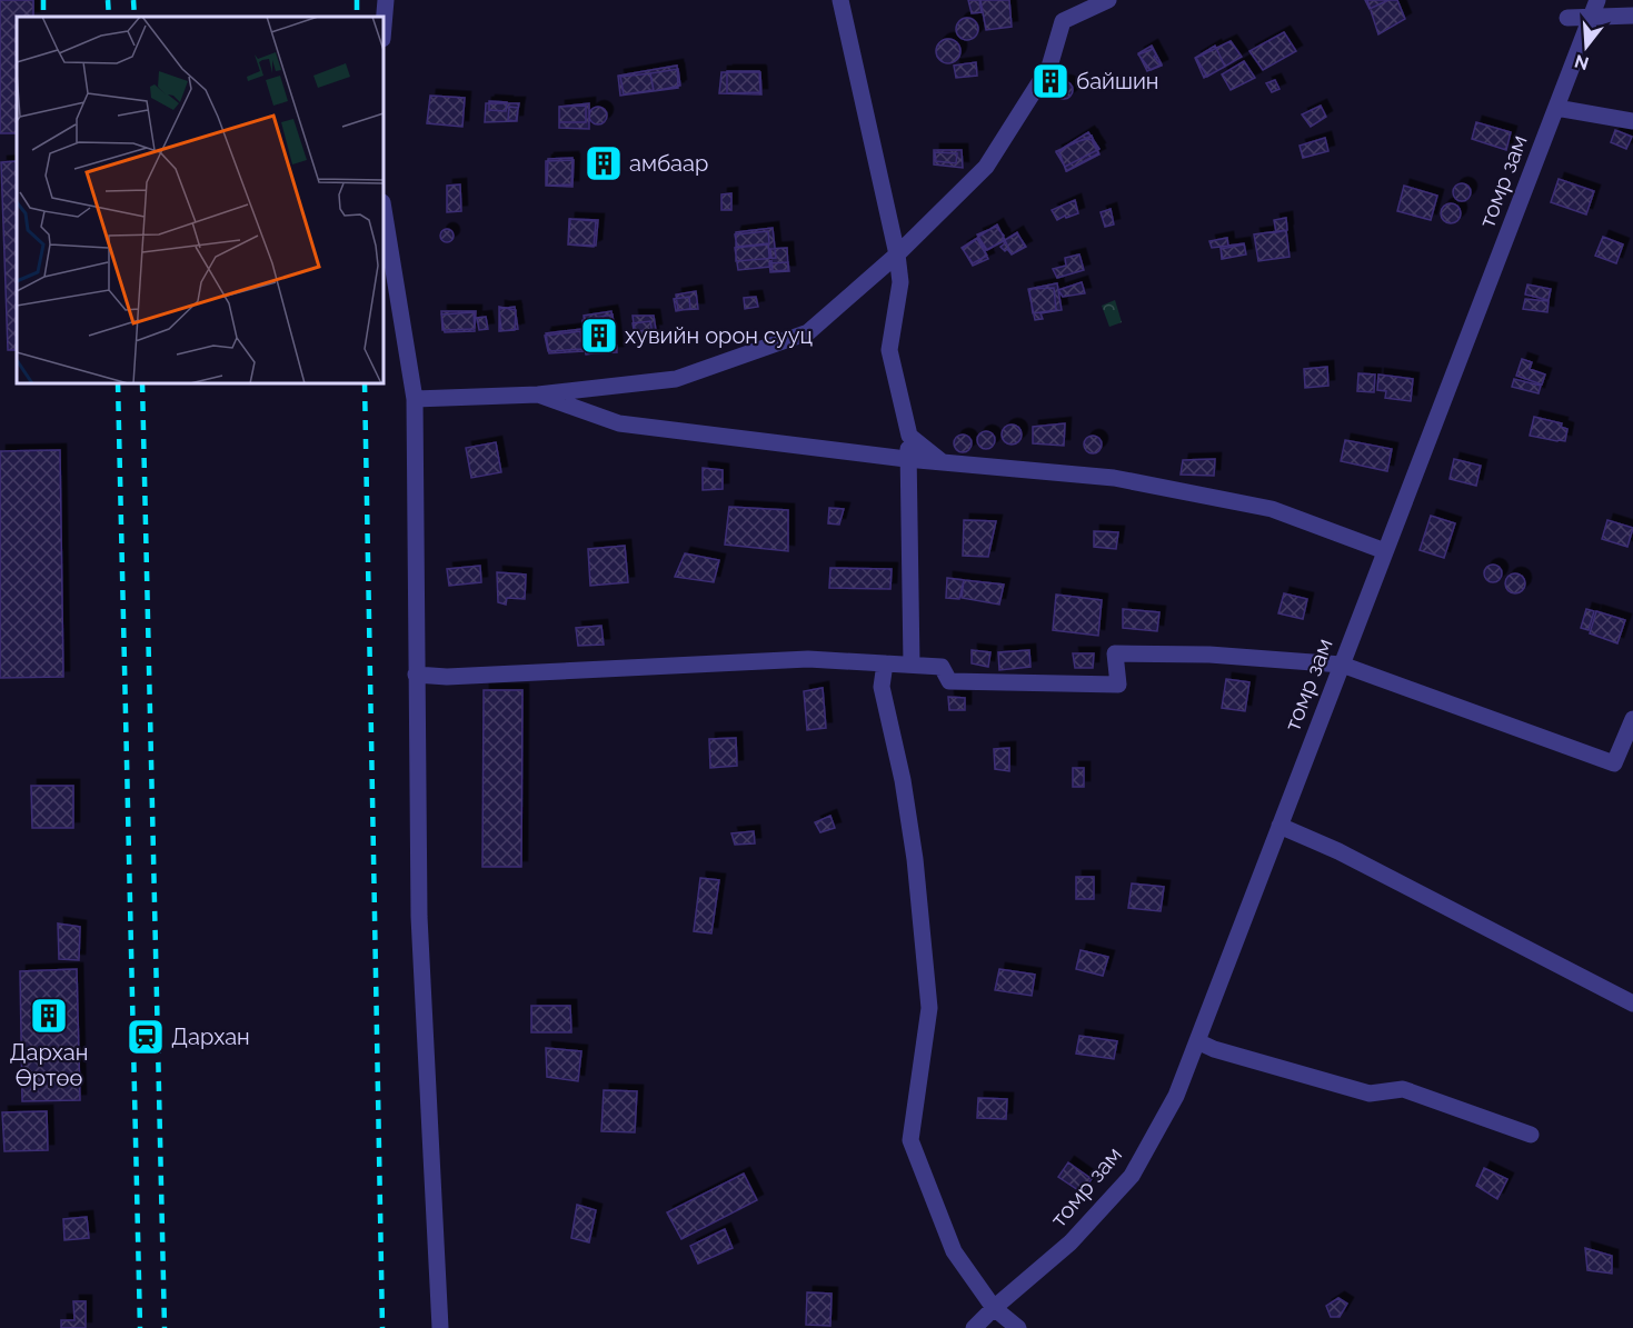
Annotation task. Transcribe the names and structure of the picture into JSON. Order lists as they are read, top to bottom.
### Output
{
  "streets": {
    "street": ["томр зам"]
  },
  "places": {
    "building": [
      "байшин",
      "амбаар",
      "хувийн орон сууц",
      "Дархан Өртөө"
    ],
    "station": ["Дархан"]
  },
  "north": "bottom"
}
